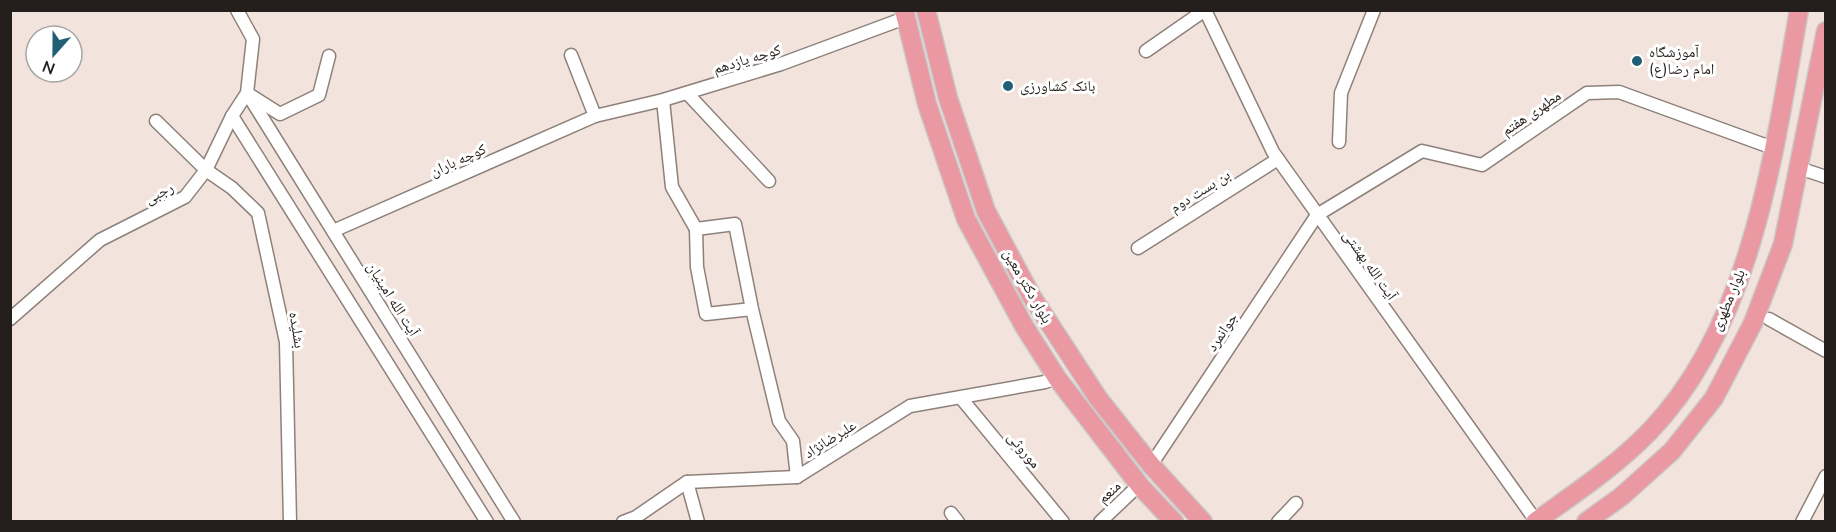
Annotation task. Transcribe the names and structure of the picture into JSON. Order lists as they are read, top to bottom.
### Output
{
  "streets": {
    "main road": ["بلوار دکتر معین", "بلوار مطهری"],
    "street": [
      "کوچه یازدهم",
      "مطهری هفتم",
      "کوچه باران",
      "بن بست دوم",
      "رجبی",
      "آیت الله بهشتی",
      "آیت الله امینیان",
      "بشلیده",
      "جوانمرد",
      "علیرضانژاد",
      "موروثی",
      "منعم"
    ]
  },
  "crossings": [
    ["کوچه یازدهم", "کوچه باران"],
    ["کوچه یازدهم", "بلوار دکتر معین"],
    ["مطهری هفتم", "آیت الله بهشتی"],
    ["مطهری هفتم", "بلوار مطهری"],
    ["مطهری هفتم", "جوانمرد"],
    ["کوچه باران", "آیت الله امینیان"],
    ["بن بست دوم", "آیت الله بهشتی"],
    ["رجبی", "آیت الله امینیان"],
    ["رجبی", "بشلیده"],
    ["آیت الله بهشتی", "بلوار مطهری"],
    ["آیت الله بهشتی", "جوانمرد"],
    ["بلوار دکتر معین", "جوانمرد"],
    ["بلوار دکتر معین", "علیرضانژاد"],
    ["بلوار دکتر معین", "منعم"],
    ["علیرضانژاد", "موروثی"]
  ],
  "places": ["آموزشگاه امام رضا(ع)", "بانک کشاورزی"],
  "north": "bottom"
}
